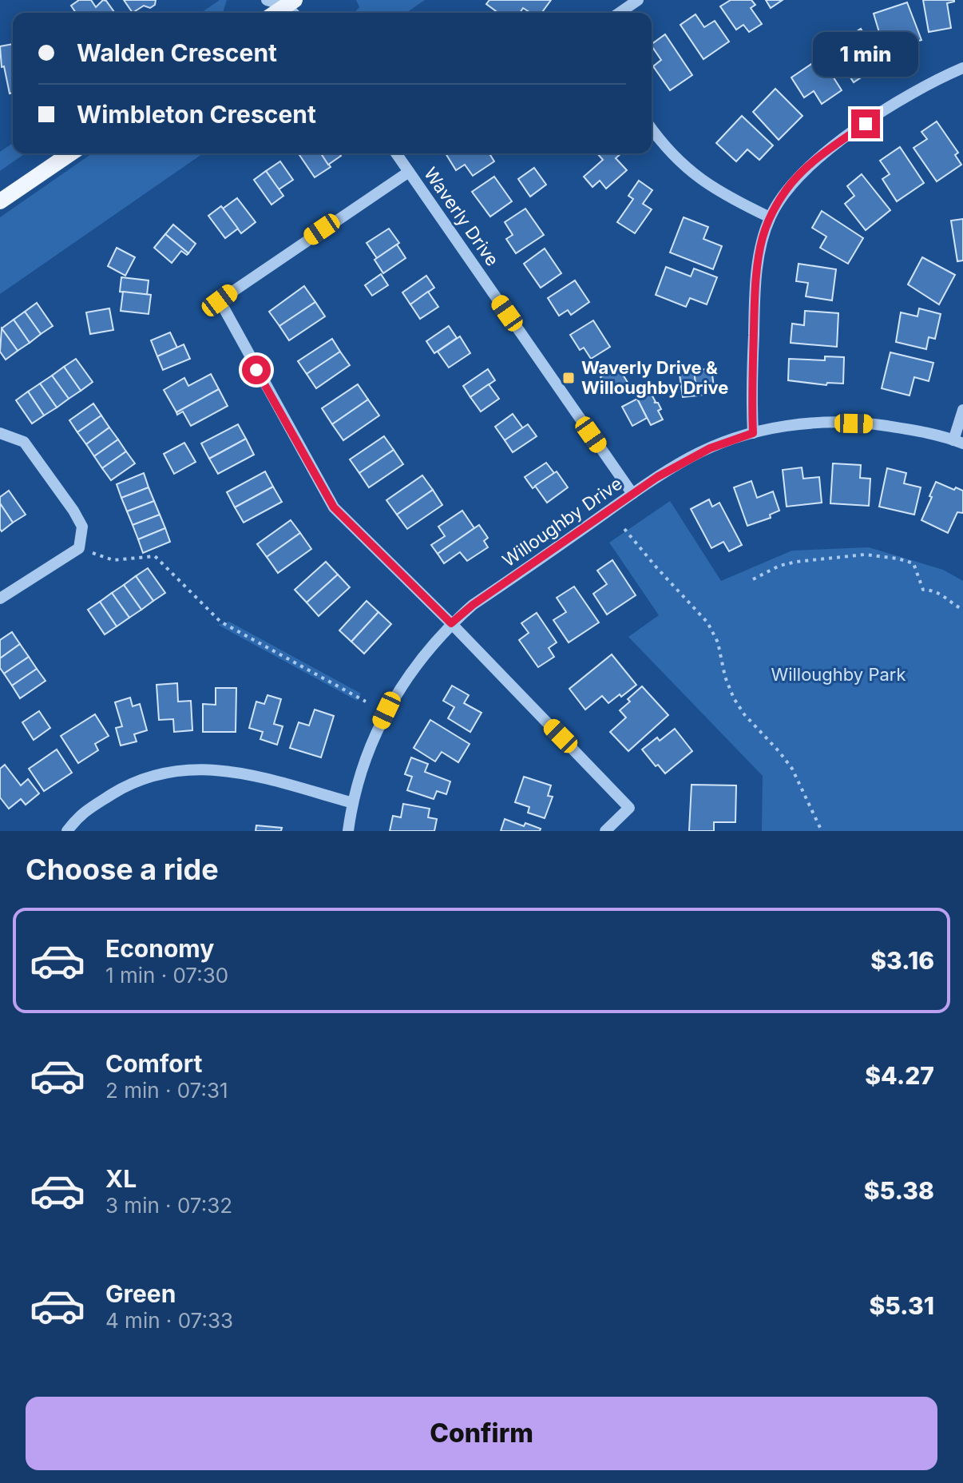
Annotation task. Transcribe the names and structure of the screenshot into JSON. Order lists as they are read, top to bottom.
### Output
{
  "streets": {
    "street": ["Waverly Drive", "Willoughby Drive"]
  },
  "crossings": [
    ["Waverly Drive", "Willoughby Drive"]
  ],
  "parks": ["Willoughby Park"],
  "places": {
    "transit": ["Waverly Drive & Willoughby Drive"]
  },
  "page": {
    "banner": ["Walden Crescent", "Wimbleton Crescent"],
    "bubble": "1 min",
    "heading": "Choose a ride",
    "list": [
      {
        "name": "Economy",
        "note": "1 min · 07:30",
        "value": "$3.16"
      },
      {
        "name": "Comfort",
        "note": "2 min · 07:31",
        "value": "$4.27"
      },
      {
        "name": "XL",
        "note": "3 min · 07:32",
        "value": "$5.38"
      },
      {
        "name": "Green",
        "note": "4 min · 07:33",
        "value": "$5.31"
      }
    ],
    "buttons": "Confirm"
  }
}
